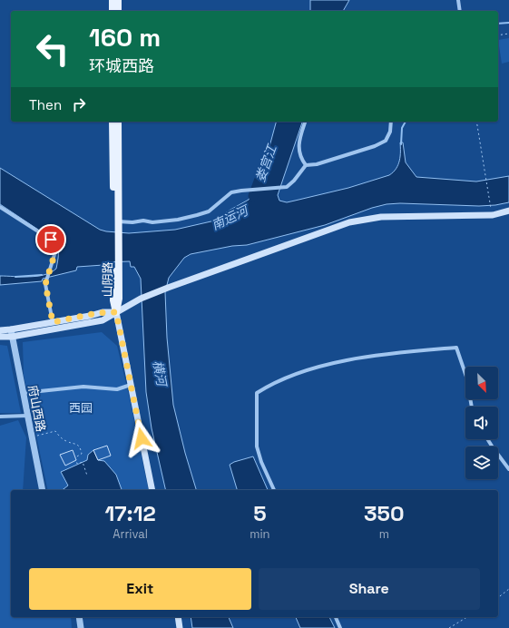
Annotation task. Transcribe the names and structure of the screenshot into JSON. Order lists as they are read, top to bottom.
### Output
{
  "streets": {
    "main road": ["山阴路"],
    "street": ["府山西路"]
  },
  "water": ["娄宫江", "南运河", "横河"],
  "parks": ["西园"],
  "north": "bottom right",
  "page": {
    "turn": ["160 m", "环城西路"],
    "then": "Then",
    "eta": [
      "17:12",
      "Arrival",
      "5",
      "min",
      "350",
      "m"
    ],
    "buttons": ["Exit", "Share"]
  }
}
